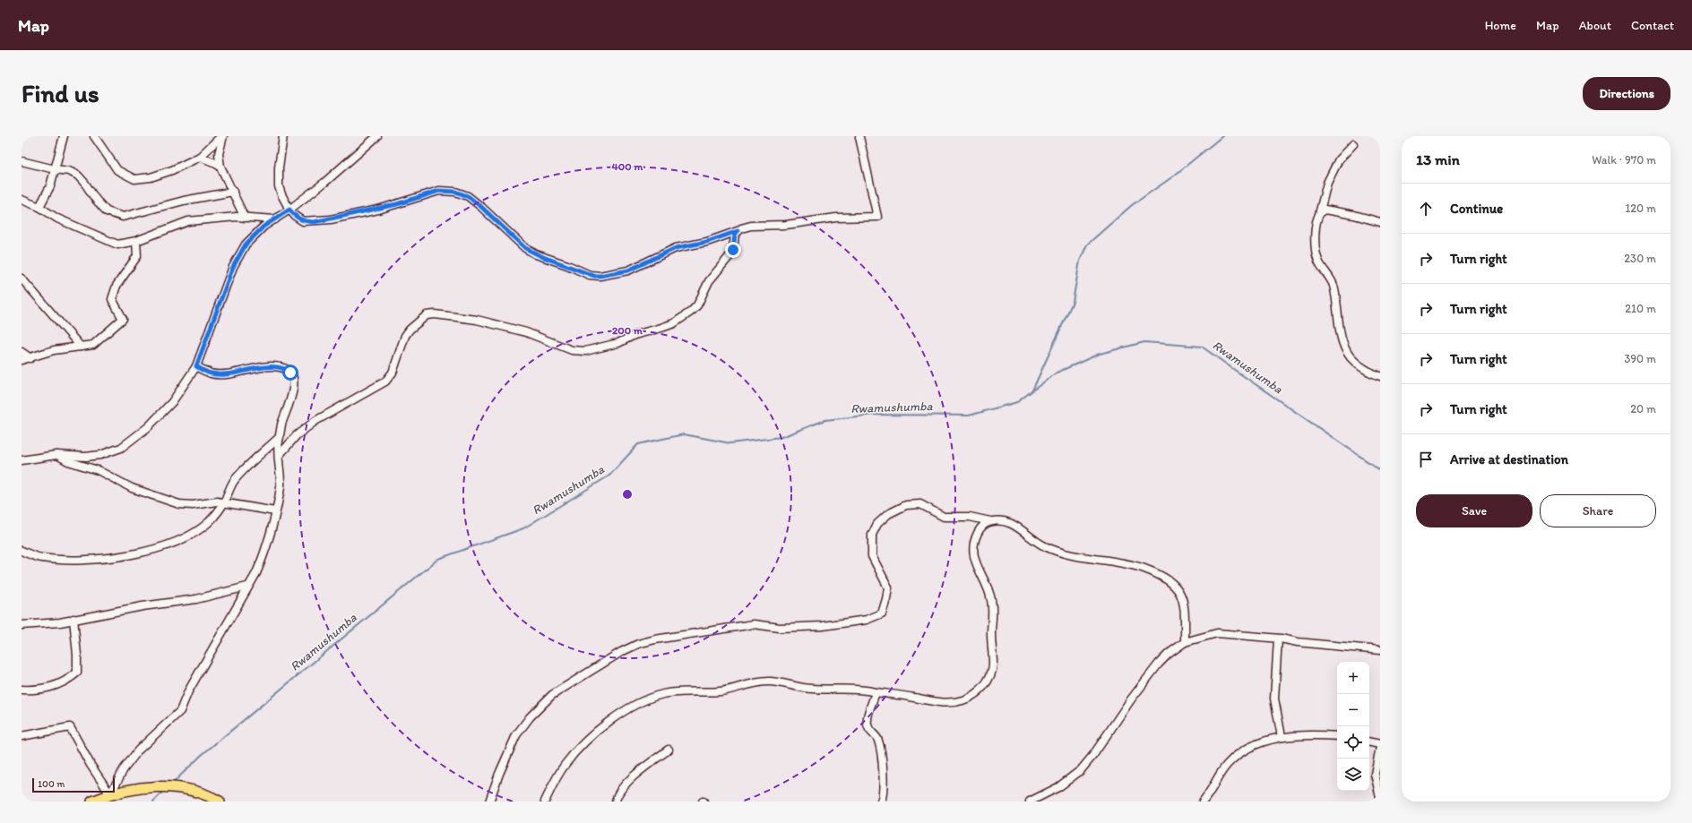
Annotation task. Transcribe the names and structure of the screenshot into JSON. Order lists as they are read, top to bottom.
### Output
{
  "water": ["Rwamushumba"],
  "scale_bar": "100 m",
  "page": {
    "header": "Map",
    "nav": [
      "Home",
      "Map",
      "About",
      "Contact"
    ],
    "buttons": [
      "Directions",
      ["Save", "Share"]
    ],
    "title": "Find us",
    "heading": ["13 min", "Walk · 970 m"],
    "list": [
      ["Continue", "120 m"],
      ["Turn right", "230 m"],
      ["Turn right", "210 m"],
      ["Turn right", "390 m"],
      ["Turn right", "20 m"],
      "Arrive at destination"
    ],
    "map_buttons": ["+", "−"],
    "scale": "100 m"
  },
  "rings": ["400 m", "200 m"]
}
